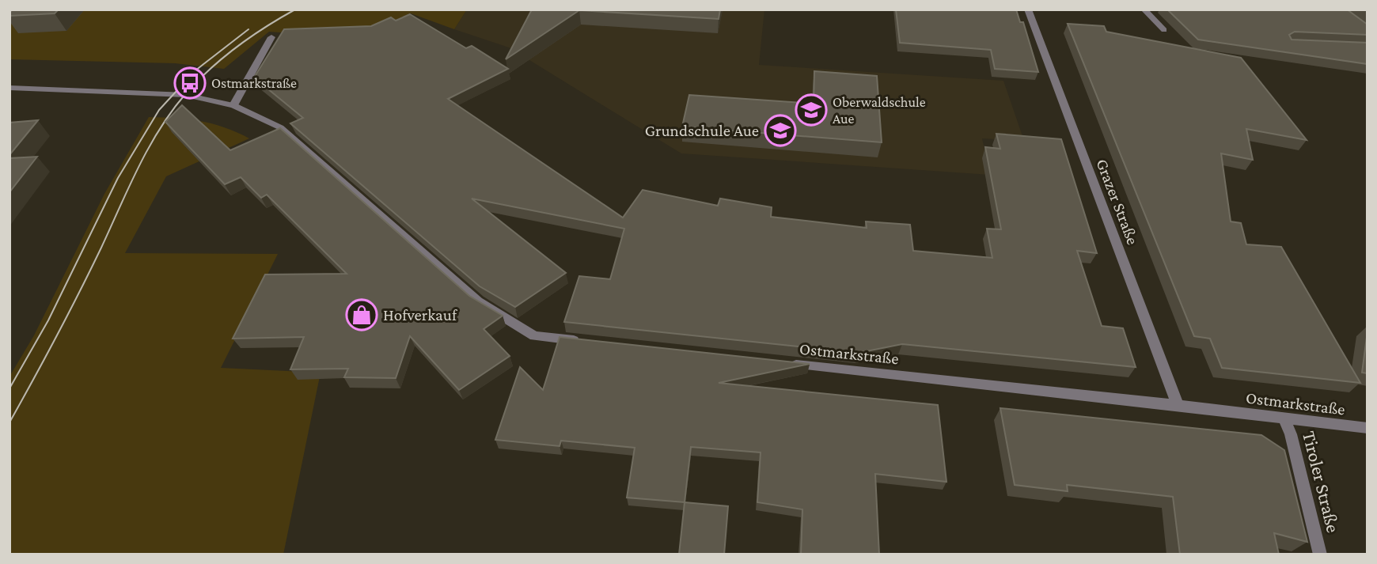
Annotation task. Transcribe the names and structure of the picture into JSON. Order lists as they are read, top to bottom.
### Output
{
  "streets": {
    "street": ["Grazer Straße", "Ostmarkstraße", "Tiroler Straße"]
  },
  "crossings": [
    ["Grazer Straße", "Ostmarkstraße"],
    ["Ostmarkstraße", "Tiroler Straße"]
  ],
  "places": {
    "bus stop": ["Ostmarkstraße"],
    "school or university": ["Oberwaldschule Aue", "Grundschule Aue"],
    "shop": ["Hofverkauf"]
  }
}
